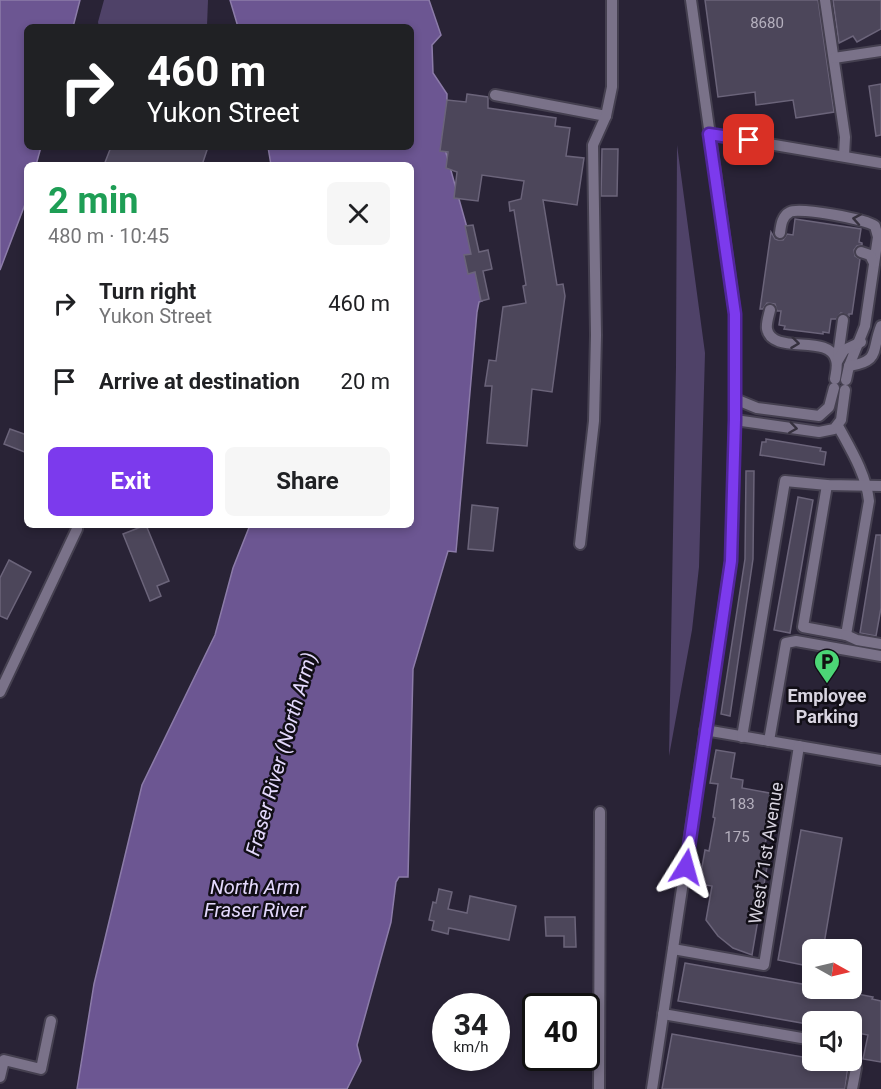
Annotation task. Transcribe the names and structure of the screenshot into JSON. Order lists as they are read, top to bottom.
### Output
{
  "streets": {
    "street": ["West 71st Avenue"]
  },
  "water": ["Fraser River (North Arm)", "North Arm Fraser River"],
  "places": {
    "parking": ["Employee Parking"]
  },
  "house_numbers": ["8680", "183", "175"],
  "north": "right",
  "page": {
    "turn": ["460 m", "Yukon Street"],
    "heading": ["2 min", "480 m · 10:45"],
    "list": [
      {
        "name": "Turn right",
        "note": "Yukon Street",
        "value": "460 m"
      },
      {
        "name": "Arrive at destination",
        "value": "20 m"
      }
    ],
    "buttons": ["Exit", "Share"],
    "speed": "34 km/h",
    "limit": "40"
  }
}
